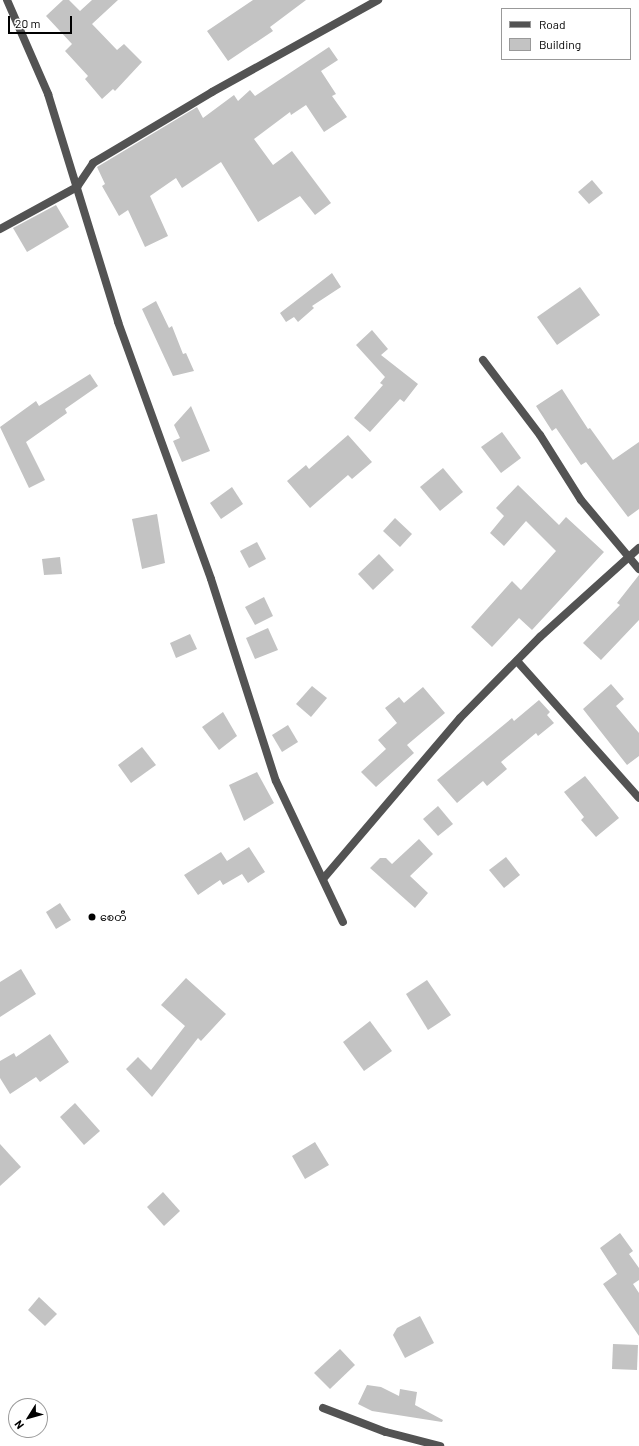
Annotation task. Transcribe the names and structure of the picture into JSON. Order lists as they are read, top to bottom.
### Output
{
  "places": ["စေတီ"],
  "legend": ["Road", "Building"],
  "scale_bar": "20 m",
  "north": "bottom left"
}
